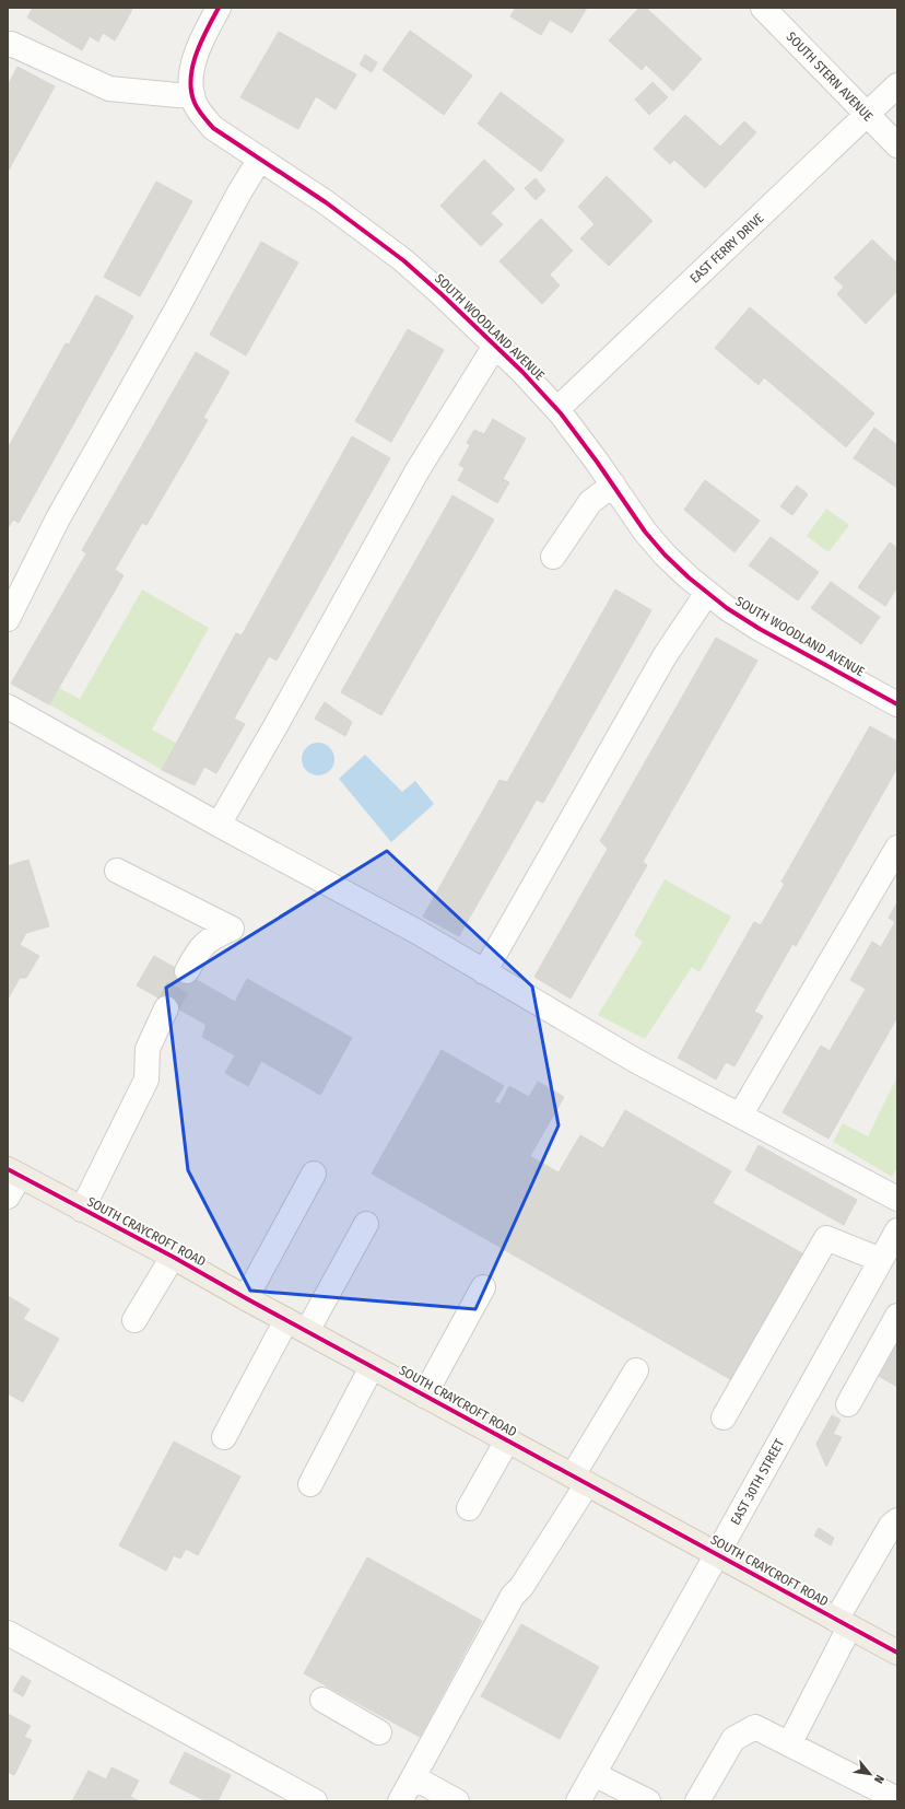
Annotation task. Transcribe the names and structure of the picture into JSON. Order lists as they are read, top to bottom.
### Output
{
  "streets": {
    "main road": ["SOUTH CRAYCROFT ROAD"],
    "street": [
      "SOUTH STERN AVENUE",
      "EAST FERRY DRIVE",
      "SOUTH WOODLAND AVENUE",
      "EAST 30TH STREET"
    ]
  },
  "crossings": [
    ["SOUTH STERN AVENUE", "EAST FERRY DRIVE"],
    ["EAST FERRY DRIVE", "SOUTH WOODLAND AVENUE"],
    ["SOUTH CRAYCROFT ROAD", "EAST 30TH STREET"]
  ],
  "north": "bottom right"
}
